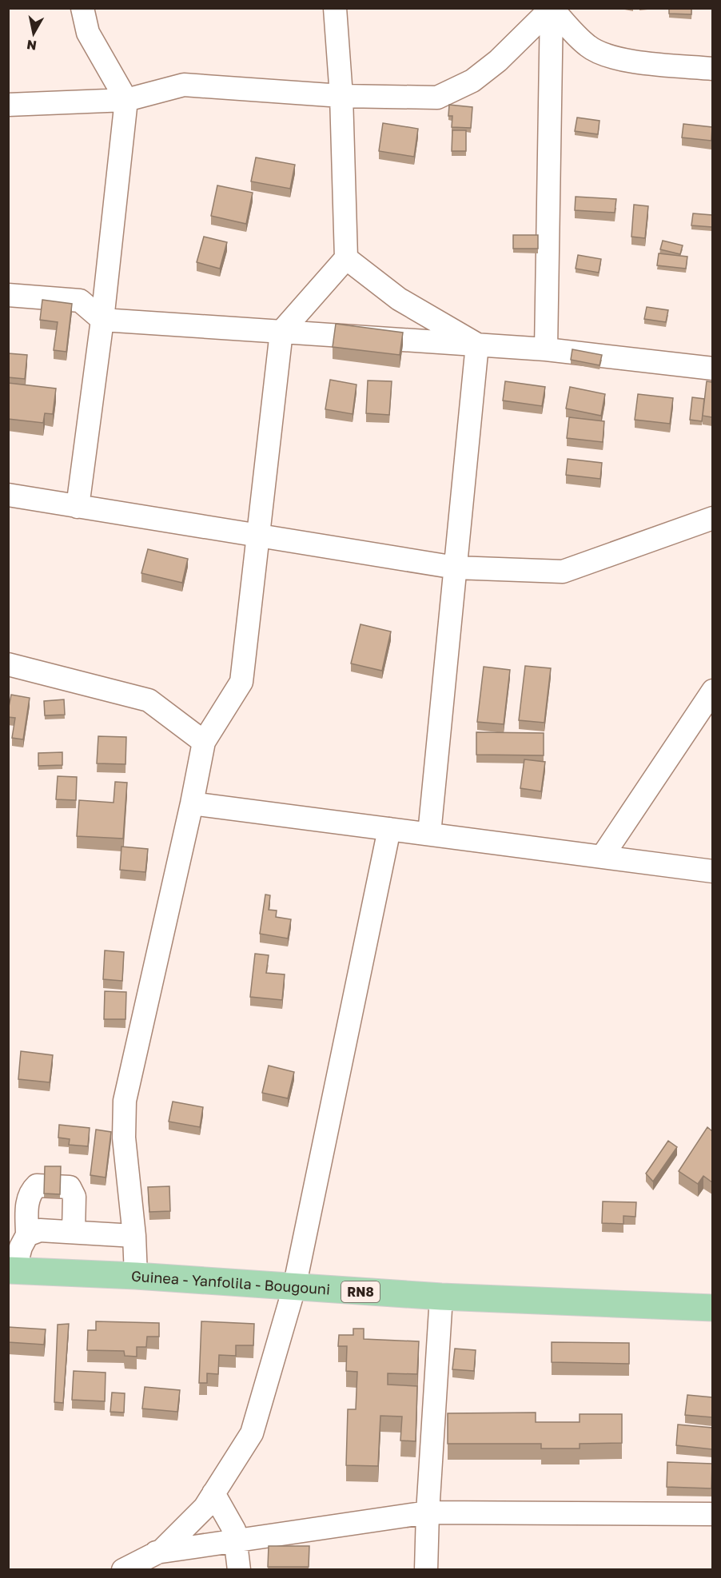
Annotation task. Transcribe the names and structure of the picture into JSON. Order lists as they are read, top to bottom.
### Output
{
  "streets": {
    "main road": ["Guinea - Yanfolila - Bougouni", "RN8"]
  },
  "north": "bottom"
}
